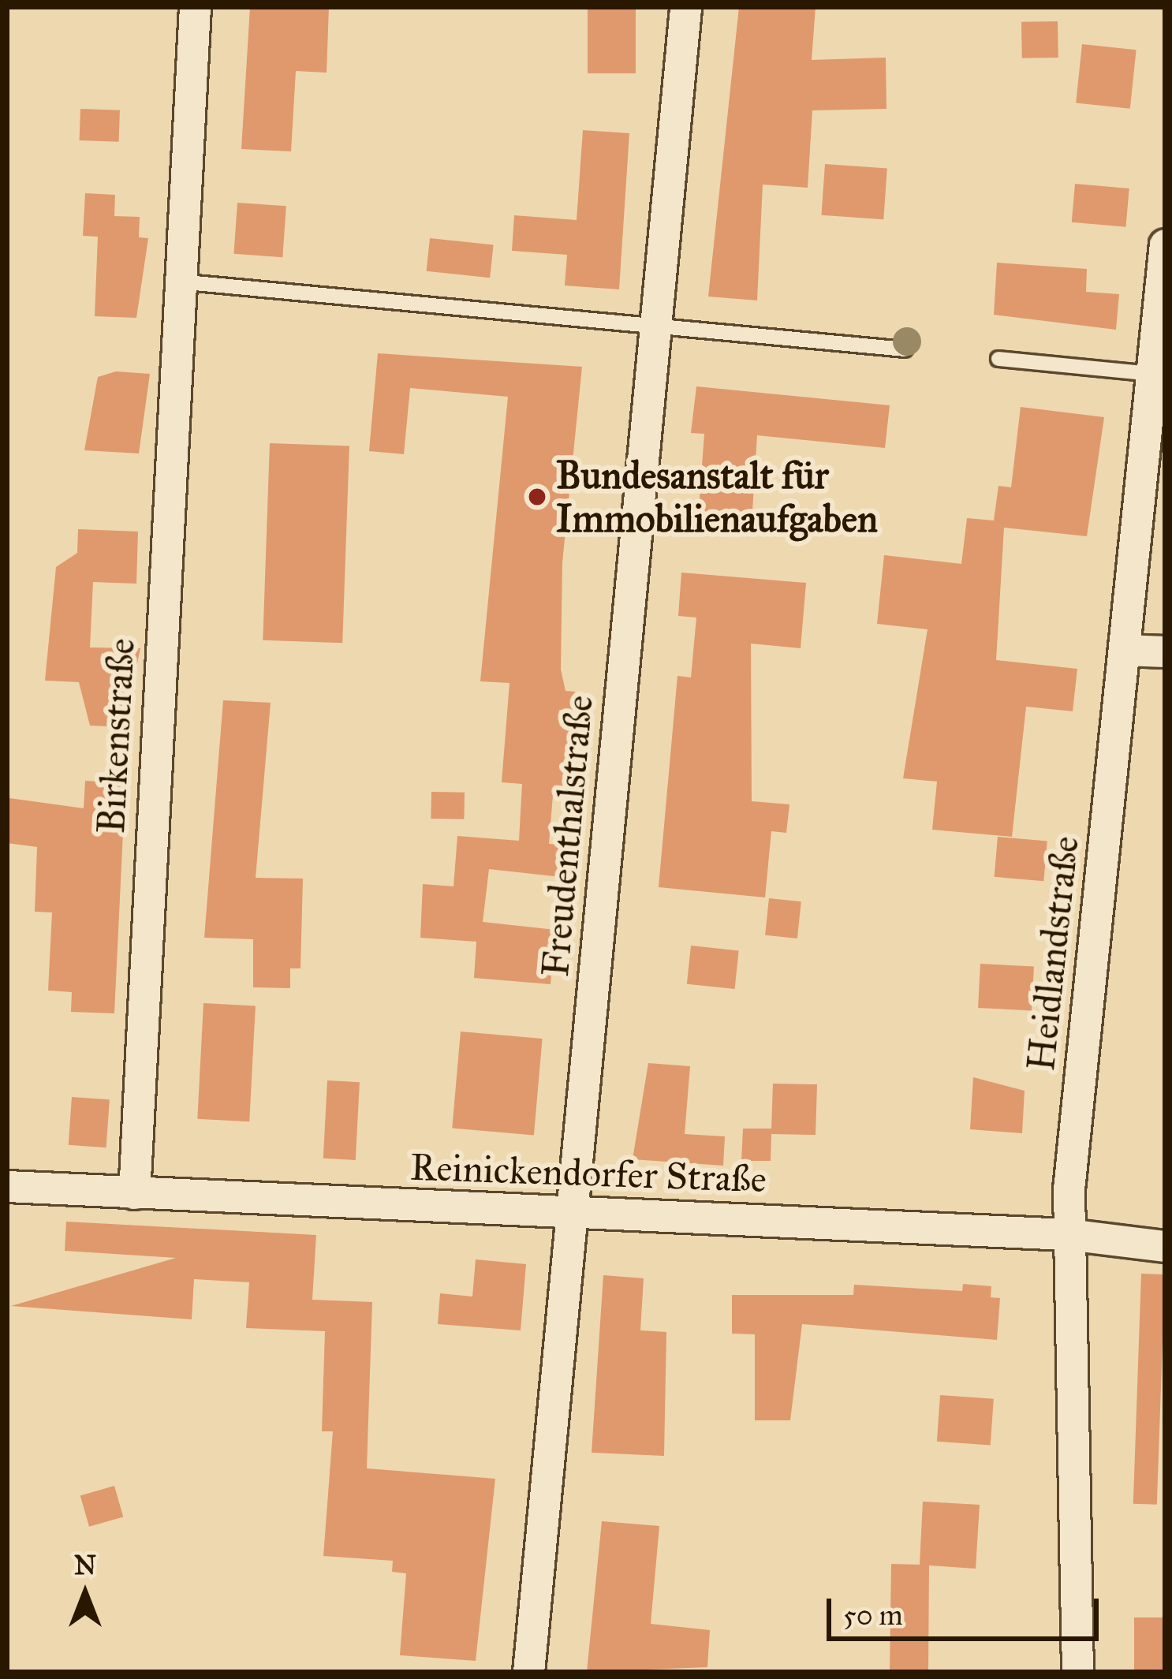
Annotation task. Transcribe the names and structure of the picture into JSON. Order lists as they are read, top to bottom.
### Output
{
  "streets": {
    "street": [
      "Birkenstraße",
      "Freudenthalstraße",
      "Heidlandstraße",
      "Reinickendorfer Straße"
    ]
  },
  "crossings": [
    ["Birkenstraße", "Reinickendorfer Straße"],
    ["Freudenthalstraße", "Reinickendorfer Straße"],
    ["Heidlandstraße", "Reinickendorfer Straße"]
  ],
  "places": ["Bundesanstalt für Immobilienaufgaben"],
  "scale_bar": "50 m",
  "north": "top"
}
